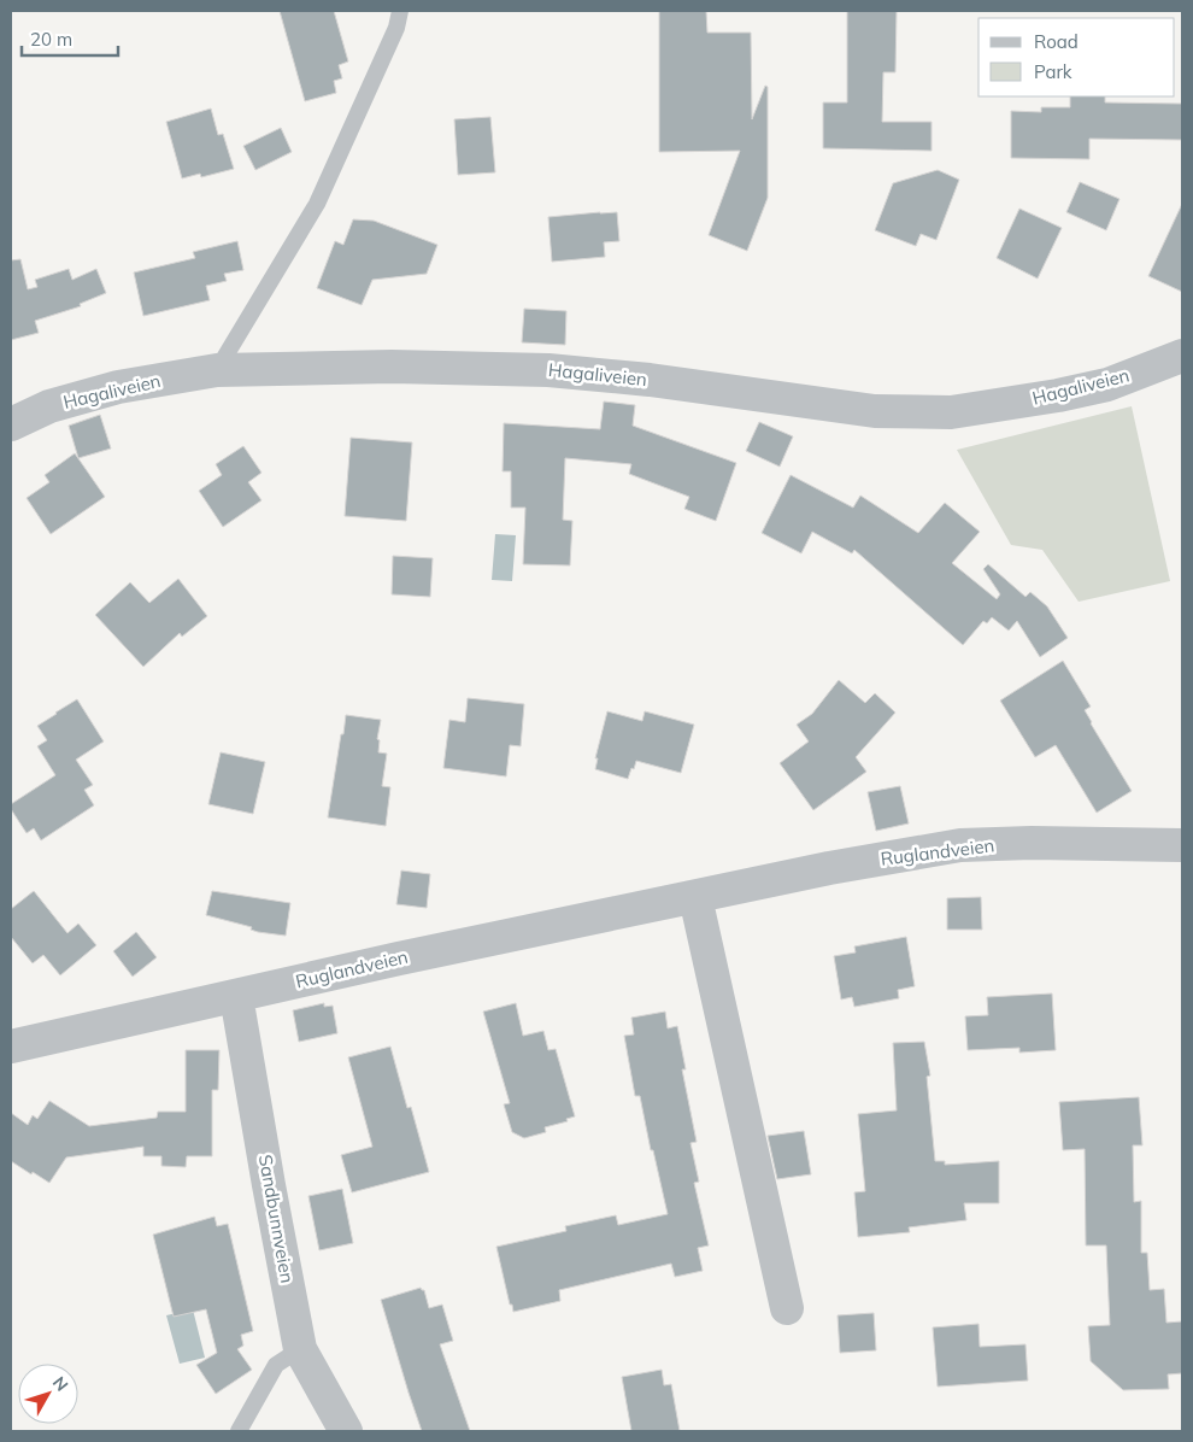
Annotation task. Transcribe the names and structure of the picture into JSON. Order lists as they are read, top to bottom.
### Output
{
  "streets": {
    "street": ["Hagaliveien", "Ruglandveien", "Sandbunnveien"]
  },
  "crossings": [
    ["Ruglandveien", "Sandbunnveien"]
  ],
  "legend": ["Road", "Park"],
  "scale_bar": "20 m",
  "north": "top right"
}
